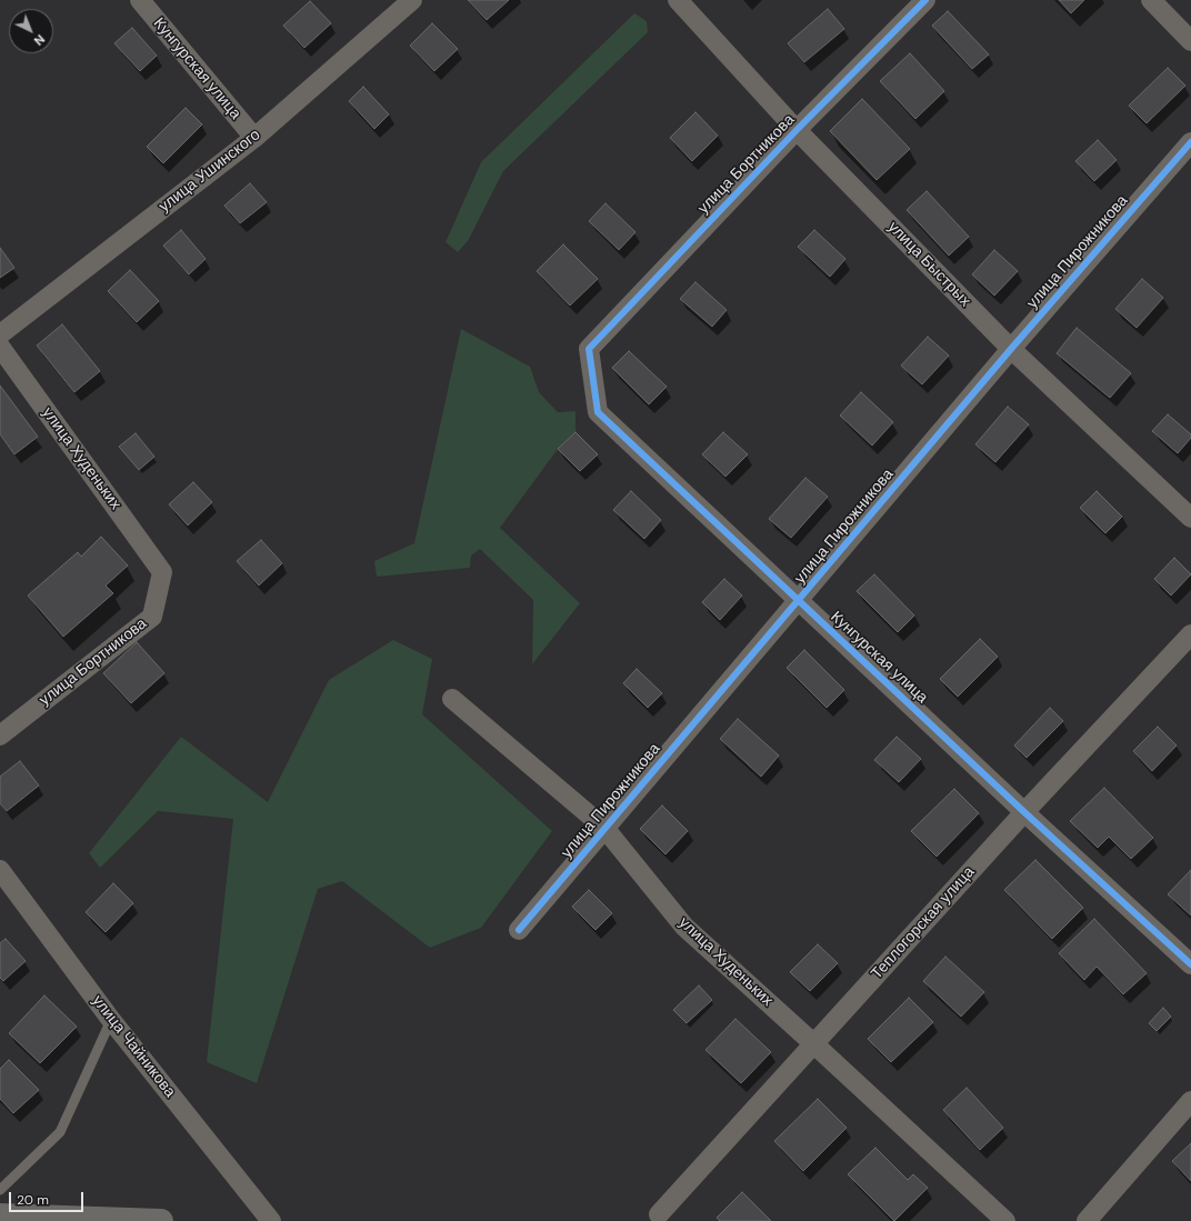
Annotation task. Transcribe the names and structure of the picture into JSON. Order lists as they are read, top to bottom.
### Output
{
  "streets": {
    "street": [
      "Кунгурская улица",
      "улица Бортникова",
      "улица Ушинского",
      "улица Пирожникова",
      "улица Быстрых",
      "улица Худеньких",
      "Теплогорская улица",
      "улица Чайникова"
    ]
  },
  "crossings": [
    ["Кунгурская улица", "улица Бортникова"],
    ["Кунгурская улица", "улица Ушинского"],
    ["Кунгурская улица", "улица Пирожникова"],
    ["Кунгурская улица", "Теплогорская улица"],
    ["улица Бортникова", "улица Быстрых"],
    ["улица Бортникова", "улица Худеньких"],
    ["улица Пирожникова", "улица Быстрых"],
    ["улица Пирожникова", "улица Худеньких"],
    ["улица Худеньких", "Теплогорская улица"]
  ],
  "scale_bar": "20 m",
  "north": "bottom right"
}
